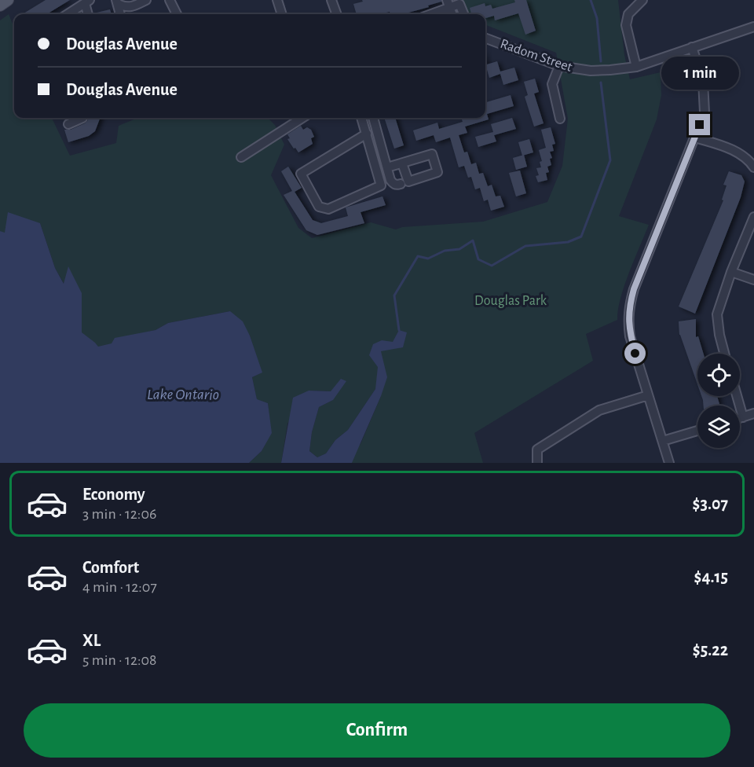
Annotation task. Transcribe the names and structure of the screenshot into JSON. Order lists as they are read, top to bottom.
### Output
{
  "streets": {
    "street": ["Radom Street"]
  },
  "water": ["Lake Ontario"],
  "parks": ["Douglas Park"],
  "page": {
    "banner": ["Douglas Avenue", "Douglas Avenue"],
    "bubble": "1 min",
    "list": [
      {
        "name": "Economy",
        "note": "3 min · 12:06",
        "value": "$3.07"
      },
      {
        "name": "Comfort",
        "note": "4 min · 12:07",
        "value": "$4.15"
      },
      {
        "name": "XL",
        "note": "5 min · 12:08",
        "value": "$5.22"
      }
    ],
    "buttons": "Confirm"
  }
}
